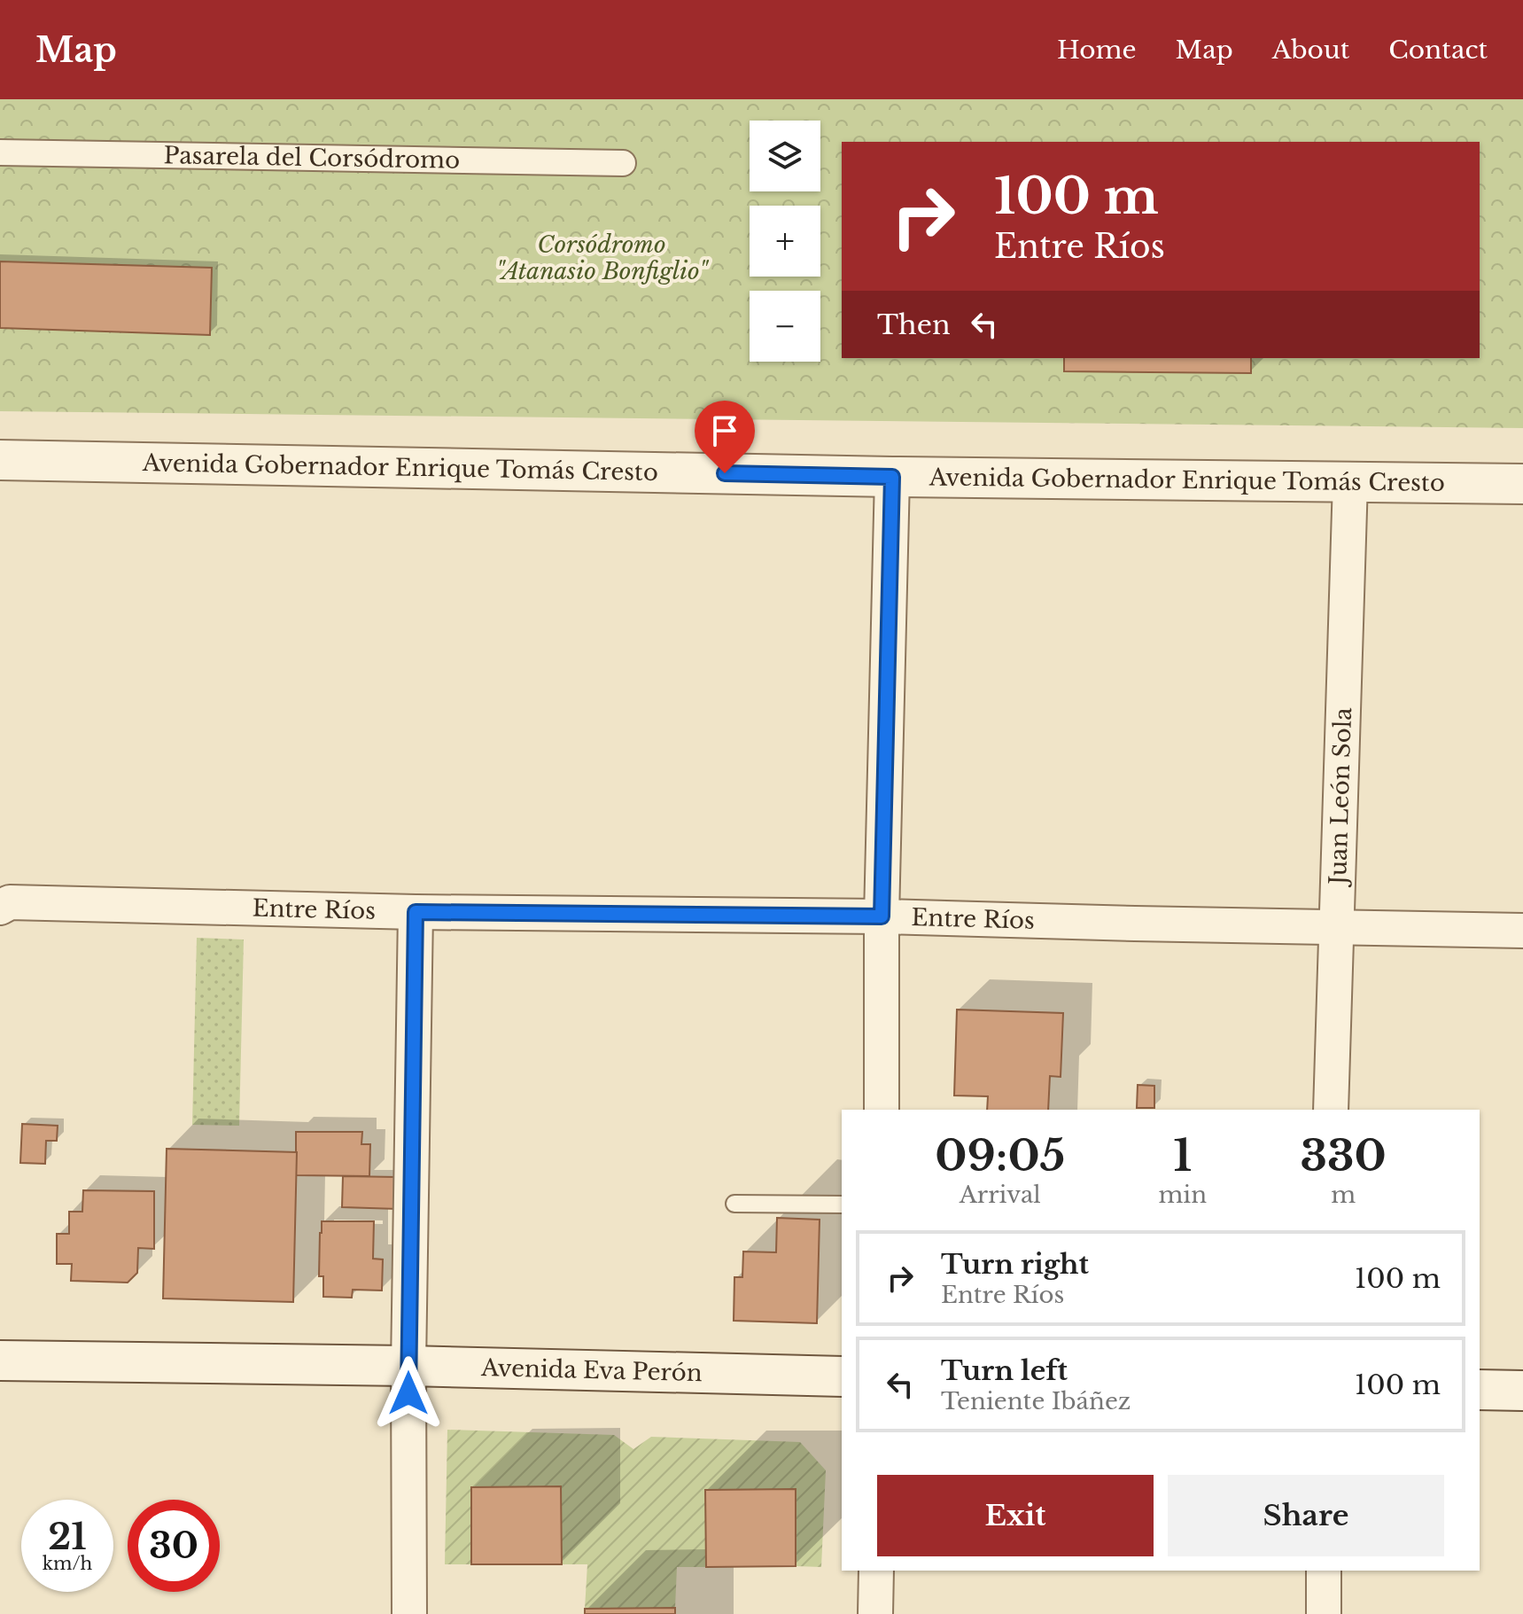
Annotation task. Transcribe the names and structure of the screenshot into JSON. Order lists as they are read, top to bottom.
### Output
{
  "streets": {
    "street": [
      "Pasarela del Corsódromo",
      "Avenida Gobernador Enrique Tomás Cresto",
      "Juan León Sola",
      "Entre Ríos",
      "Avenida Eva Perón"
    ]
  },
  "crossings": [
    ["Avenida Gobernador Enrique Tomás Cresto", "Juan León Sola"],
    ["Juan León Sola", "Entre Ríos"]
  ],
  "parks": ["Corsódromo \"Atanasio Bonfiglio\""],
  "page": {
    "header": "Map",
    "nav": [
      "Home",
      "Map",
      "About",
      "Contact"
    ],
    "map_buttons": ["+", "−"],
    "turn": ["100 m", "Entre Ríos"],
    "then": "Then",
    "eta": [
      "09:05",
      "Arrival",
      "1",
      "min",
      "330",
      "m"
    ],
    "list": [
      {
        "name": "Turn right",
        "note": "Entre Ríos",
        "value": "100 m"
      },
      {
        "name": "Turn left",
        "note": "Teniente Ibáñez",
        "value": "100 m"
      }
    ],
    "buttons": ["Exit", "Share"],
    "speed": "21 km/h",
    "limit": "30"
  }
}
